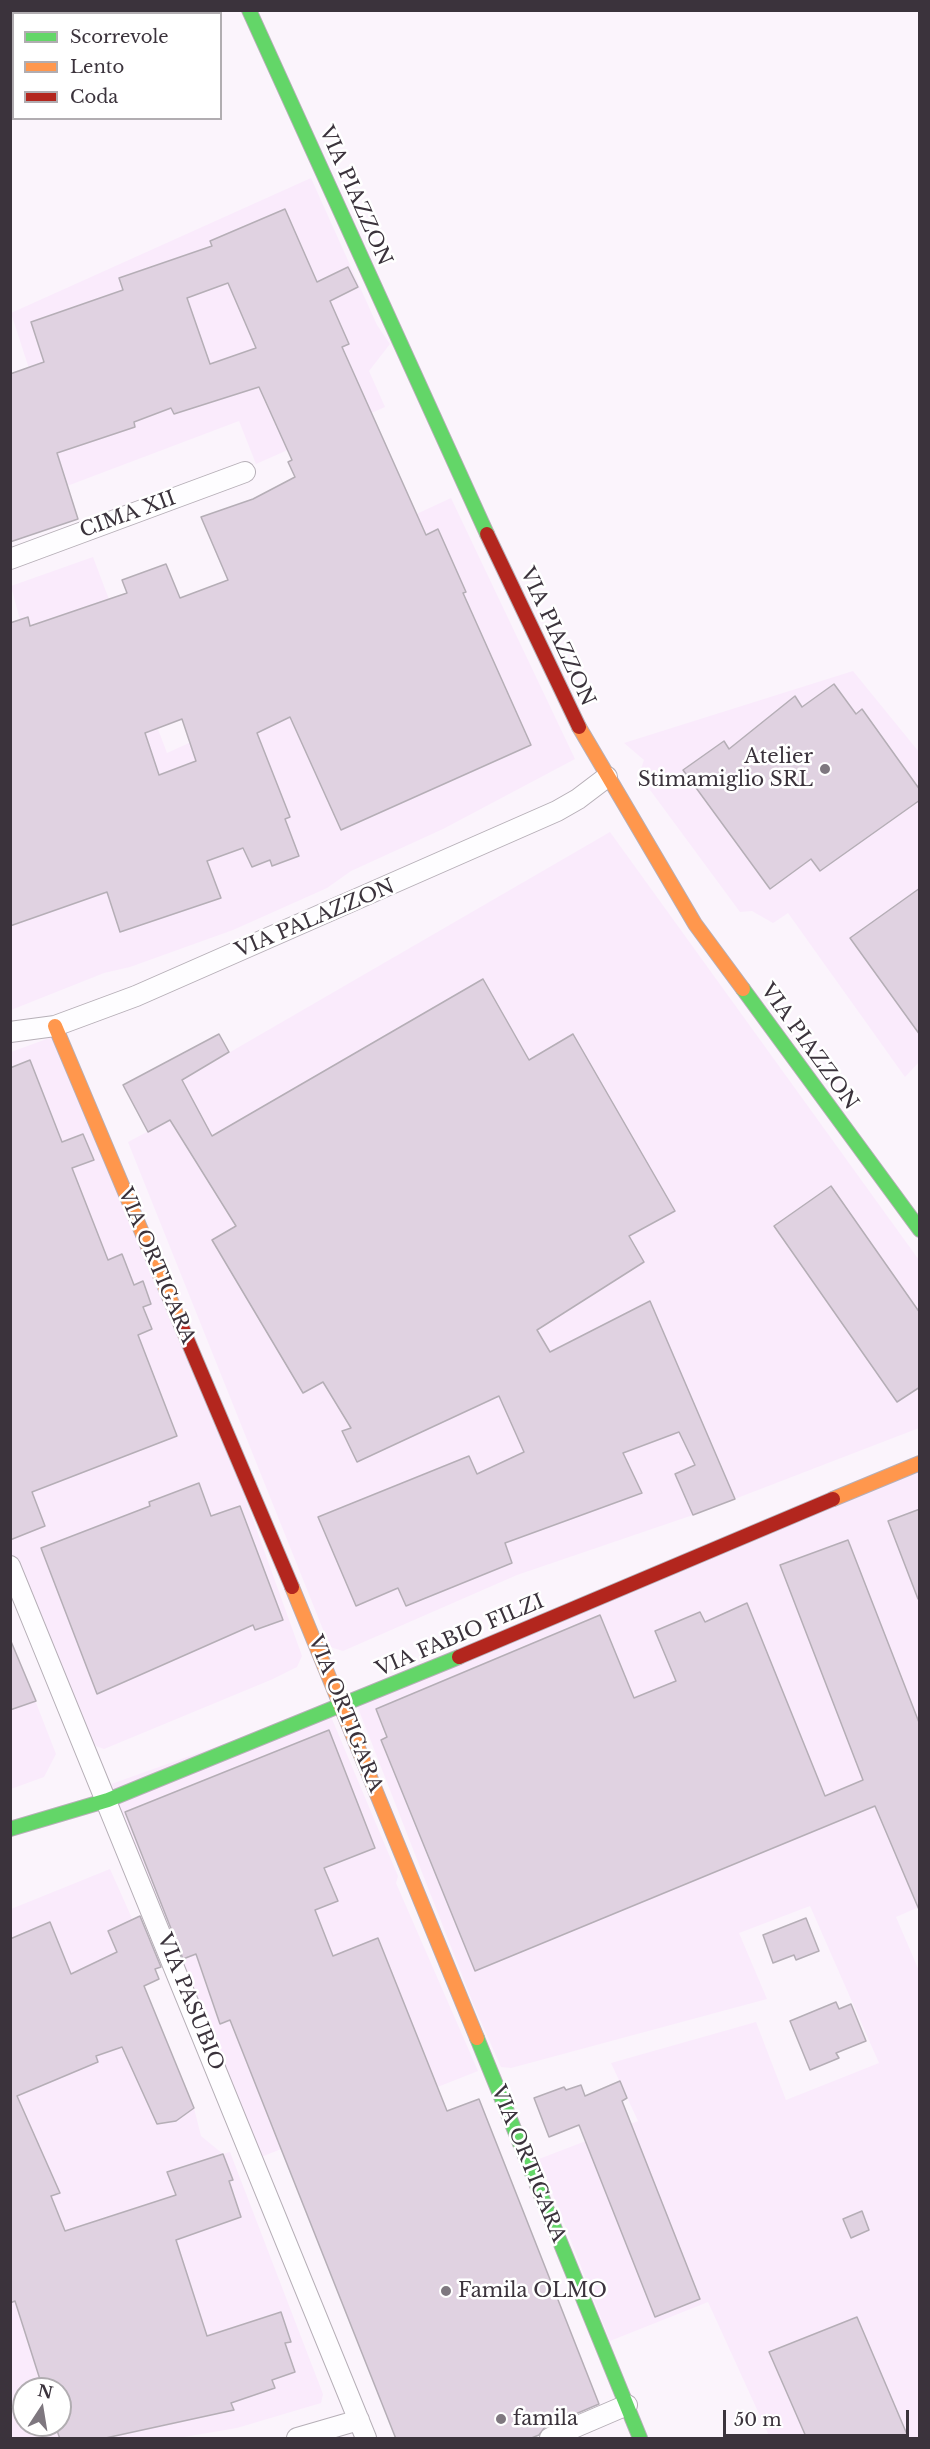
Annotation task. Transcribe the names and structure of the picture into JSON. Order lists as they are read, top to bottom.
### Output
{
  "streets": {
    "street": [
      "VIA PIAZZON",
      "CIMA XII",
      "VIA PALAZZON",
      "VIA ORTIGARA",
      "VIA FABIO FILZI",
      "VIA PASUBIO"
    ]
  },
  "crossings": [
    ["VIA PIAZZON", "VIA PALAZZON"],
    ["VIA PALAZZON", "VIA ORTIGARA"],
    ["VIA ORTIGARA", "VIA FABIO FILZI"],
    ["VIA FABIO FILZI", "VIA PASUBIO"]
  ],
  "places": ["Atelier Stimamiglio SRL", "Famila OLMO", "famila"],
  "legend": ["Scorrevole", "Lento", "Coda"],
  "scale_bar": "50 m",
  "north": "top"
}
